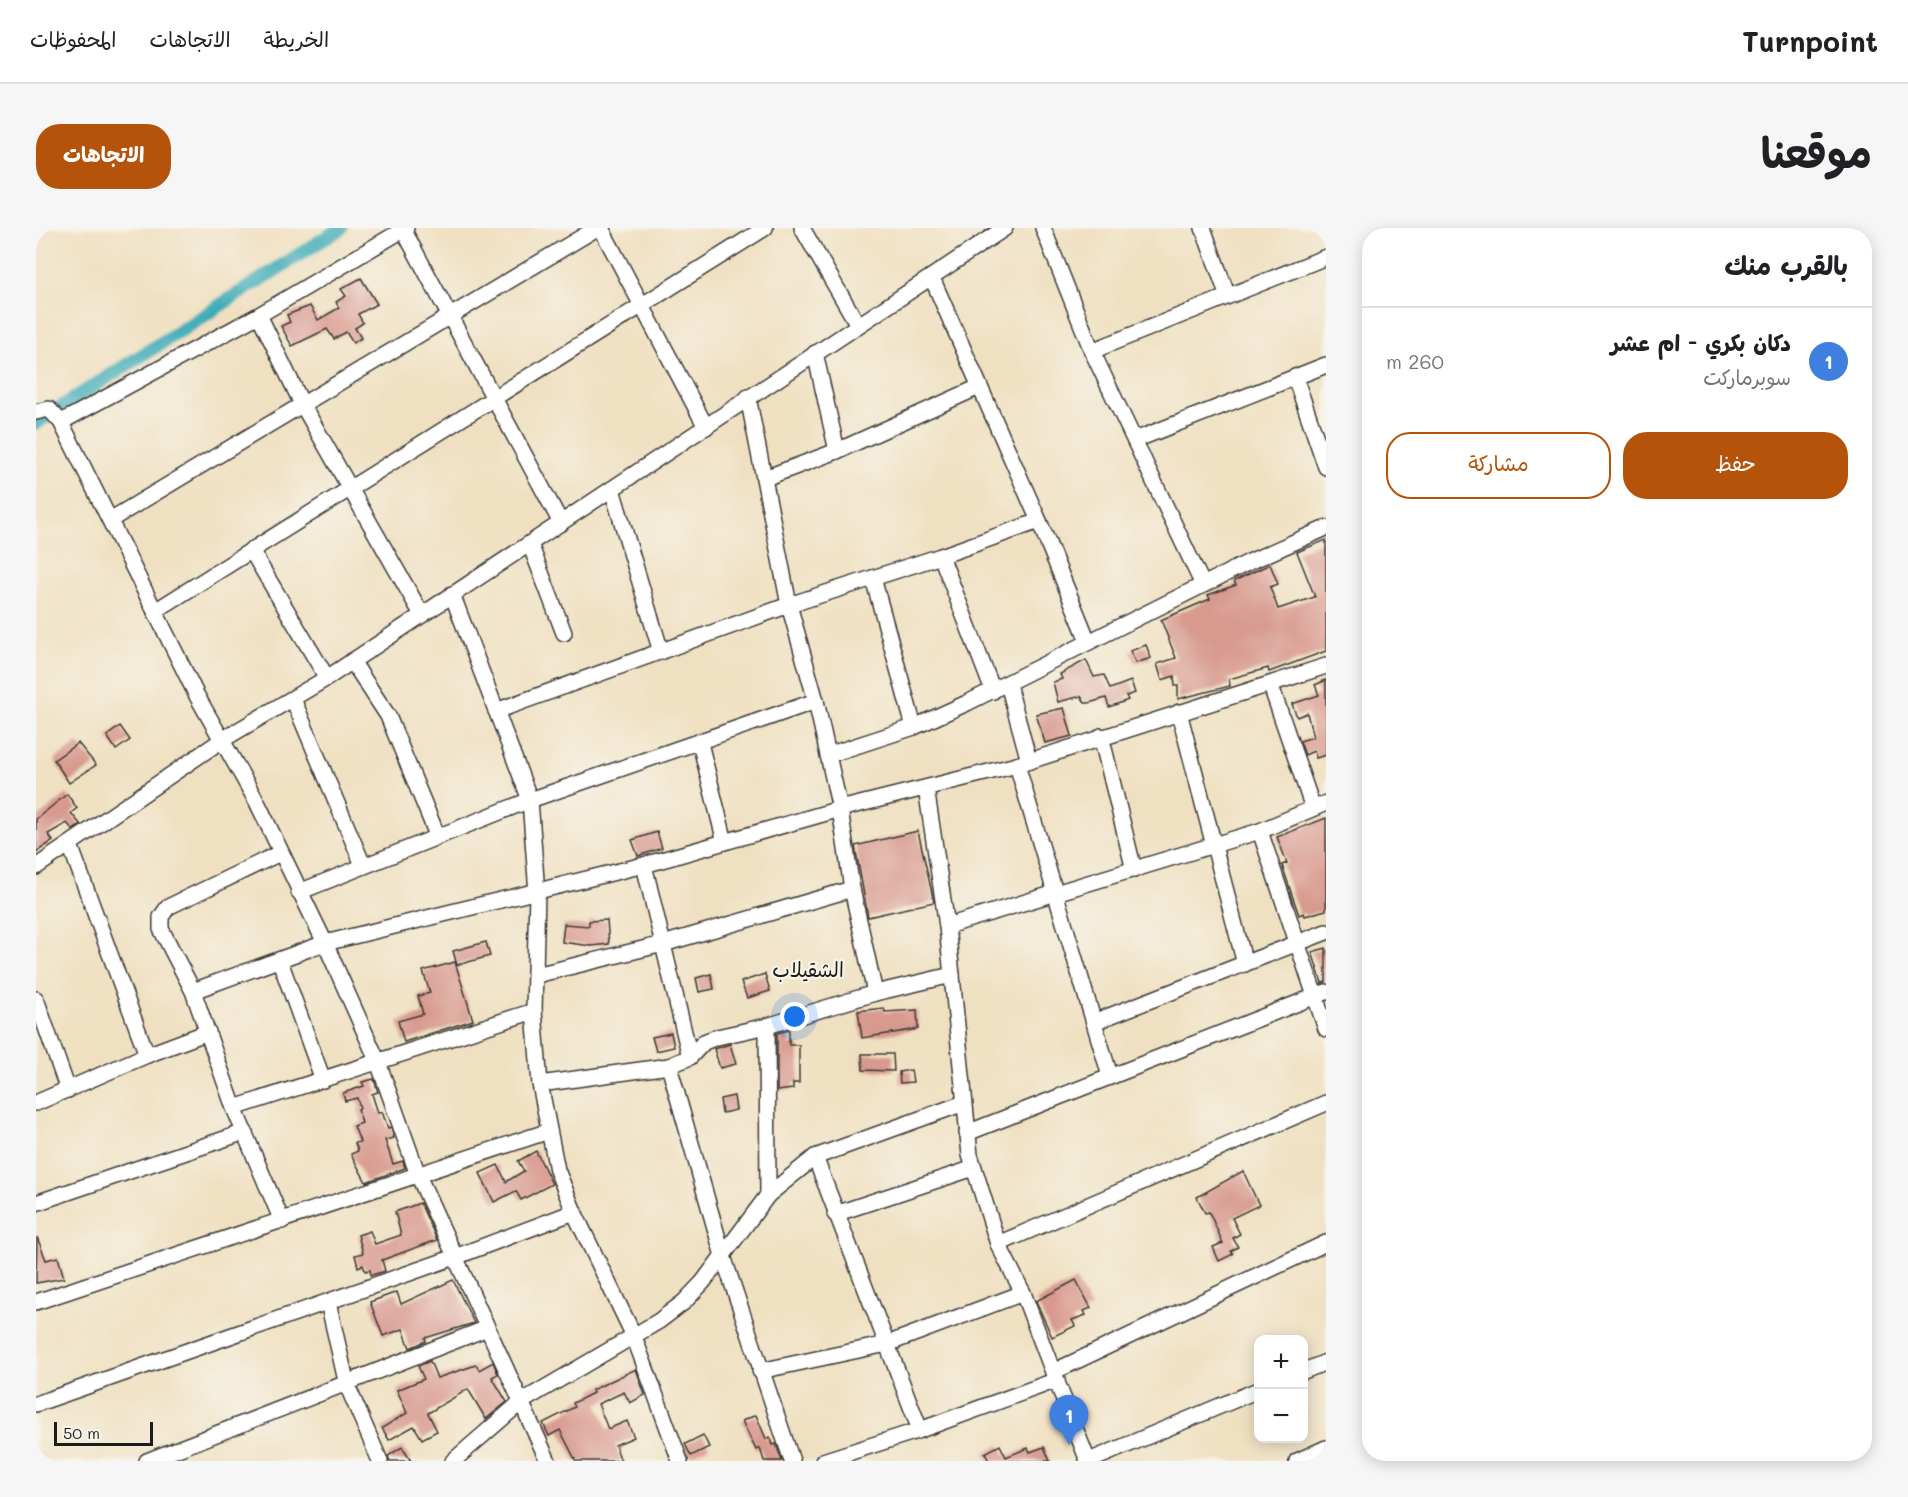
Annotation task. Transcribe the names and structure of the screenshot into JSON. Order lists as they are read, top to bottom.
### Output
{
  "districts": ["الشقيلاب"],
  "scale_bar": "50 m",
  "page": {
    "header": "Turnpoint",
    "nav": ["الخريطة", "الاتجاهات", "المحفوظات"],
    "title": "موقعنا",
    "buttons": [
      "الاتجاهات",
      ["حفظ", "مشاركة"]
    ],
    "heading": "بالقرب منك",
    "list": [
      {
        "mark": "1",
        "name": "دكان بكري - ام عشر",
        "note": "سوبرماركت",
        "value": "260 m"
      }
    ],
    "map_buttons": ["+", "−"],
    "pins": "1",
    "scale": "50 m"
  }
}
